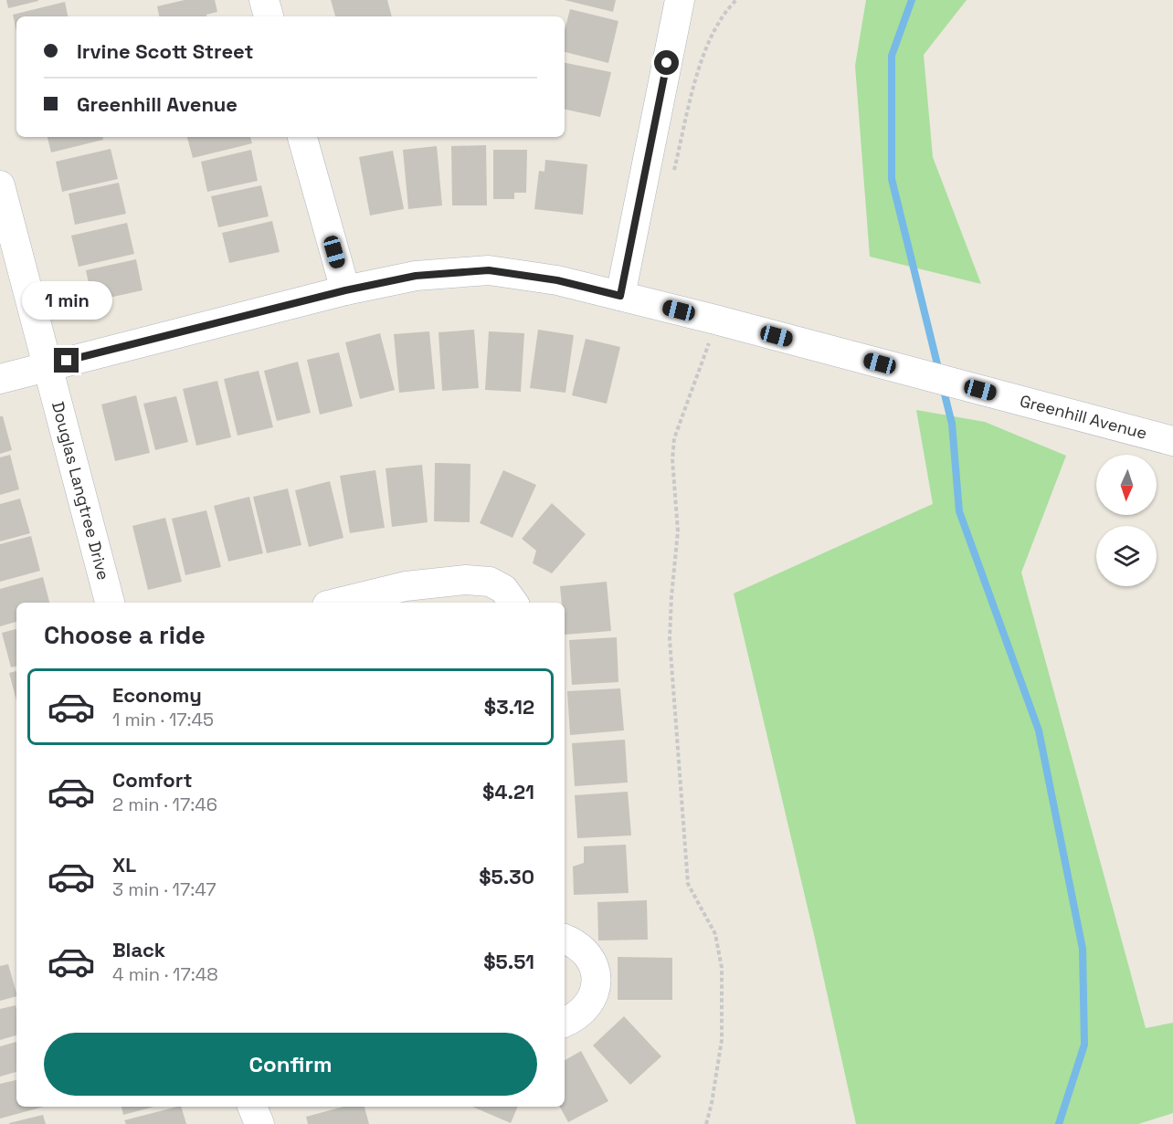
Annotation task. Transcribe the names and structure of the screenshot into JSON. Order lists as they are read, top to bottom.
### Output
{
  "streets": {
    "street": ["Greenhill Avenue", "Douglas Langtree Drive"]
  },
  "crossings": [
    ["Greenhill Avenue", "Douglas Langtree Drive"]
  ],
  "north": "bottom",
  "page": {
    "banner": ["Irvine Scott Street", "Greenhill Avenue"],
    "bubble": "1 min",
    "heading": "Choose a ride",
    "list": [
      {
        "name": "Economy",
        "note": "1 min · 17:45",
        "value": "$3.12"
      },
      {
        "name": "Comfort",
        "note": "2 min · 17:46",
        "value": "$4.21"
      },
      {
        "name": "XL",
        "note": "3 min · 17:47",
        "value": "$5.30"
      },
      {
        "name": "Black",
        "note": "4 min · 17:48",
        "value": "$5.51"
      }
    ],
    "buttons": "Confirm"
  }
}
